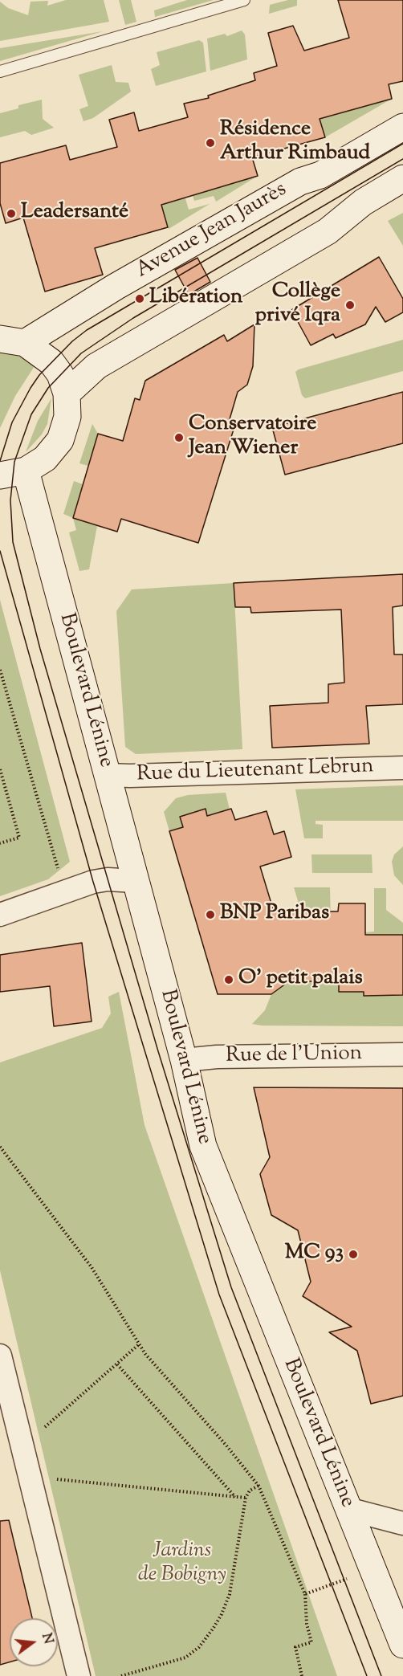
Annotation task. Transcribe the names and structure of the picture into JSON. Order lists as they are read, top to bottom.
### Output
{
  "streets": {
    "street": [
      "Avenue Jean Jaurès",
      "Boulevard Lénine",
      "Rue du Lieutenant Lebrun",
      "Rue de l'Union"
    ]
  },
  "crossings": [
    ["Boulevard Lénine", "Rue du Lieutenant Lebrun"],
    ["Boulevard Lénine", "Rue de l'Union"]
  ],
  "parks": ["Jardins de Bobigny"],
  "places": [
    "Résidence Arthur Rimbaud",
    "Leadersanté",
    "Libération",
    "Collège privé Iqra",
    "Conservatoire Jean Wiener",
    "BNP Paribas",
    "O' petit palais",
    "MC 93"
  ],
  "north": "right"
}
